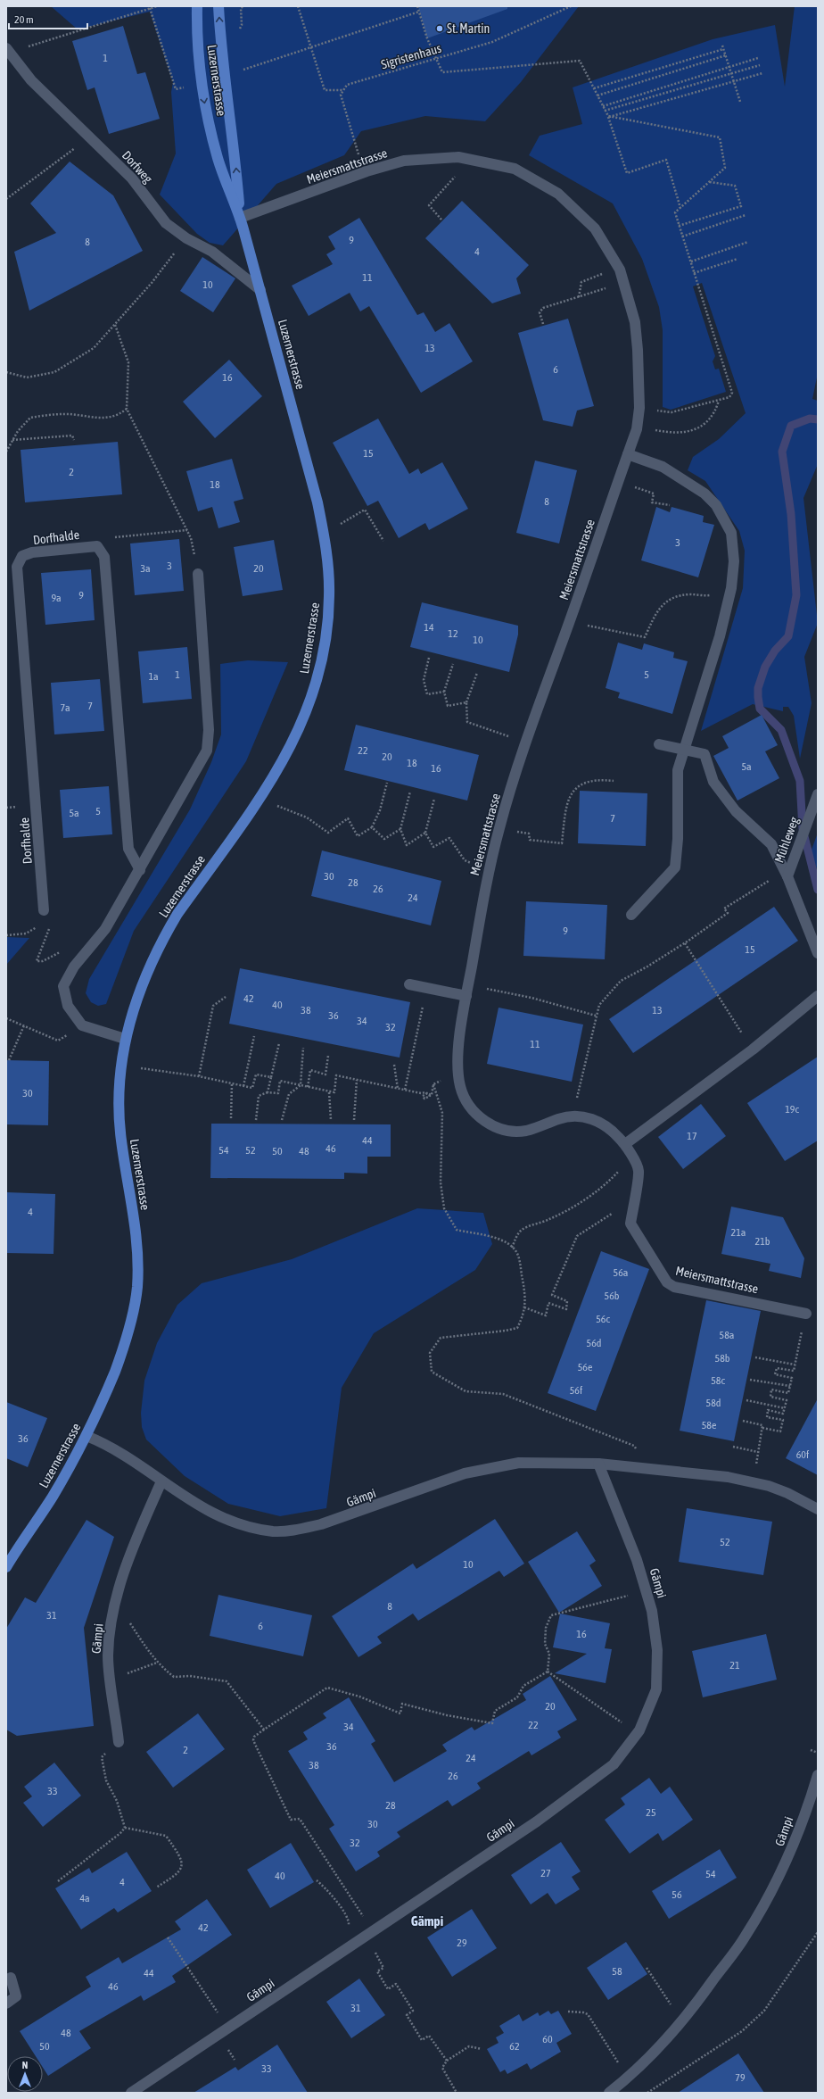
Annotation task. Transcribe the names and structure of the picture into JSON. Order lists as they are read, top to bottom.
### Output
{
  "streets": {
    "main road": ["Luzernerstrasse"],
    "street": [
      "Meiersmattstrasse",
      "Dorfweg",
      "Dorfhalde",
      "Mühleweg",
      "Gämpi"
    ],
    "path": ["Sigristenhaus"]
  },
  "crossings": [
    ["Luzernerstrasse", "Meiersmattstrasse"],
    ["Luzernerstrasse", "Dorfweg"],
    ["Luzernerstrasse", "Gämpi"]
  ],
  "districts": ["Gämpi"],
  "places": ["St. Martin"],
  "house_numbers": [
    "1",
    "9",
    "8",
    "4",
    "11",
    "10",
    "13",
    "6",
    "16",
    "15",
    "2",
    "18",
    "8",
    "3",
    "3",
    "3a",
    "20",
    "9",
    "9a",
    "14",
    "12",
    "10",
    "1",
    "5",
    "1a",
    "7",
    "7a",
    "22",
    "20",
    "18",
    "5a",
    "16",
    "5",
    "5a",
    "7",
    "30",
    "28",
    "26",
    "24",
    "9",
    "15",
    "42",
    "40",
    "38",
    "13",
    "36",
    "34",
    "32",
    "11",
    "30",
    "19c",
    "17",
    "44",
    "46",
    "54",
    "52",
    "50",
    "48",
    "4",
    "21a",
    "21b",
    "56a",
    "56b",
    "56c",
    "58a",
    "56d",
    "58b",
    "56e",
    "58c",
    "56f",
    "58d",
    "58e",
    "36",
    "60f",
    "52",
    "10",
    "8",
    "31",
    "6",
    "16",
    "21",
    "20",
    "22",
    "34",
    "36",
    "2",
    "24",
    "38",
    "26",
    "33",
    "28",
    "25",
    "30",
    "32",
    "27",
    "54",
    "40",
    "4",
    "56",
    "4a",
    "42",
    "29",
    "58",
    "44",
    "46",
    "31",
    "48",
    "60",
    "50",
    "62",
    "33",
    "79"
  ],
  "scale_bar": "20 m",
  "north": "top"
}
